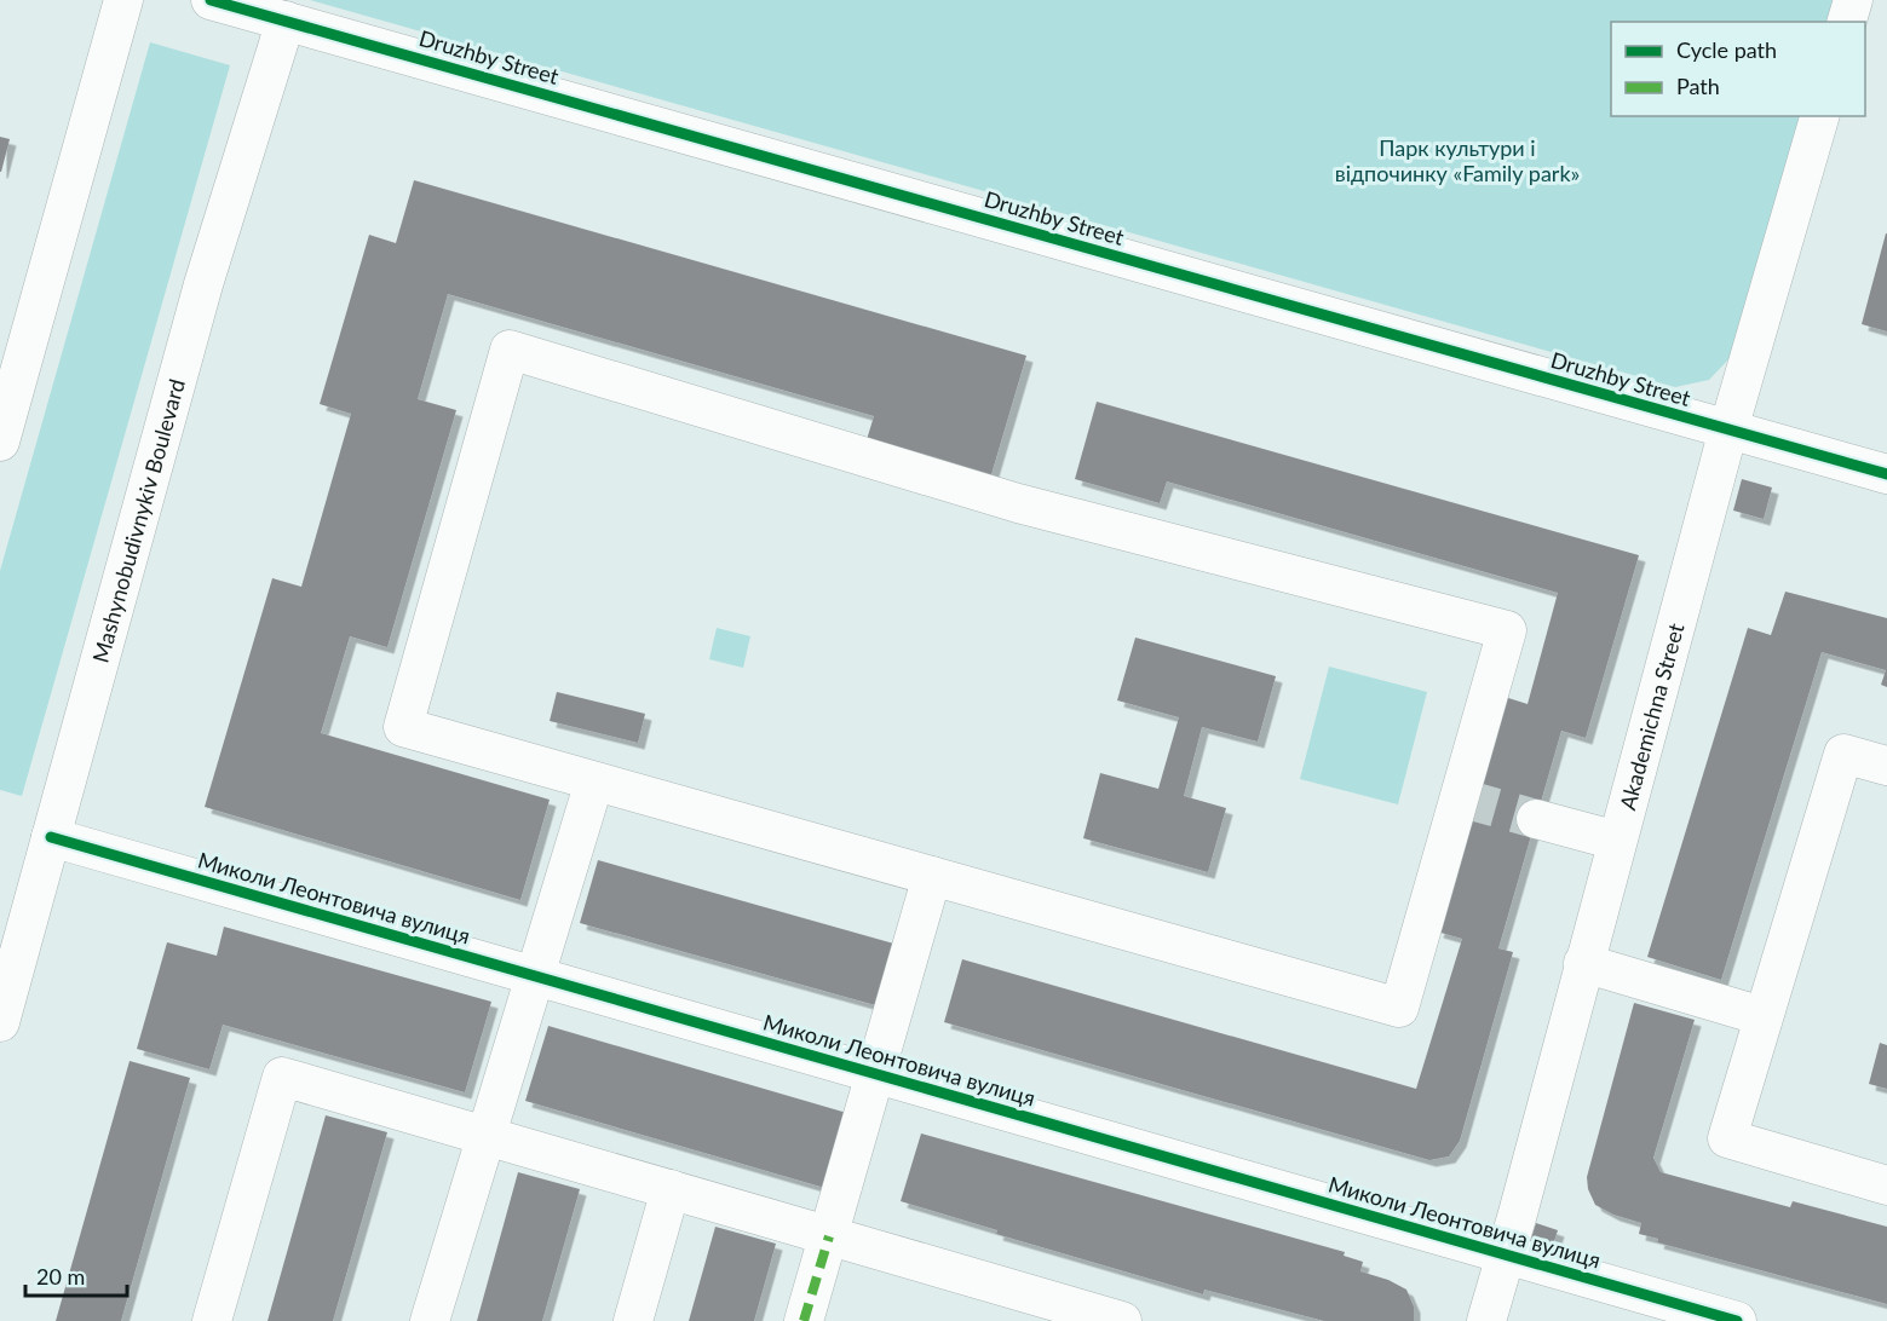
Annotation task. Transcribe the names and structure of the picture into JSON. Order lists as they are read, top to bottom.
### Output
{
  "streets": {
    "street": [
      "Druzhby Street",
      "Mashynobudivnykiv Boulevard",
      "Akademichna Street",
      "Миколи Леонтовича вулиця"
    ]
  },
  "crossings": [
    ["Druzhby Street", "Mashynobudivnykiv Boulevard"],
    ["Druzhby Street", "Akademichna Street"],
    ["Mashynobudivnykiv Boulevard", "Миколи Леонтовича вулиця"],
    ["Akademichna Street", "Миколи Леонтовича вулиця"]
  ],
  "parks": ["Парк культури і відпочинку «Family park»"],
  "legend": ["Cycle path", "Path"],
  "scale_bar": "20 m"
}
